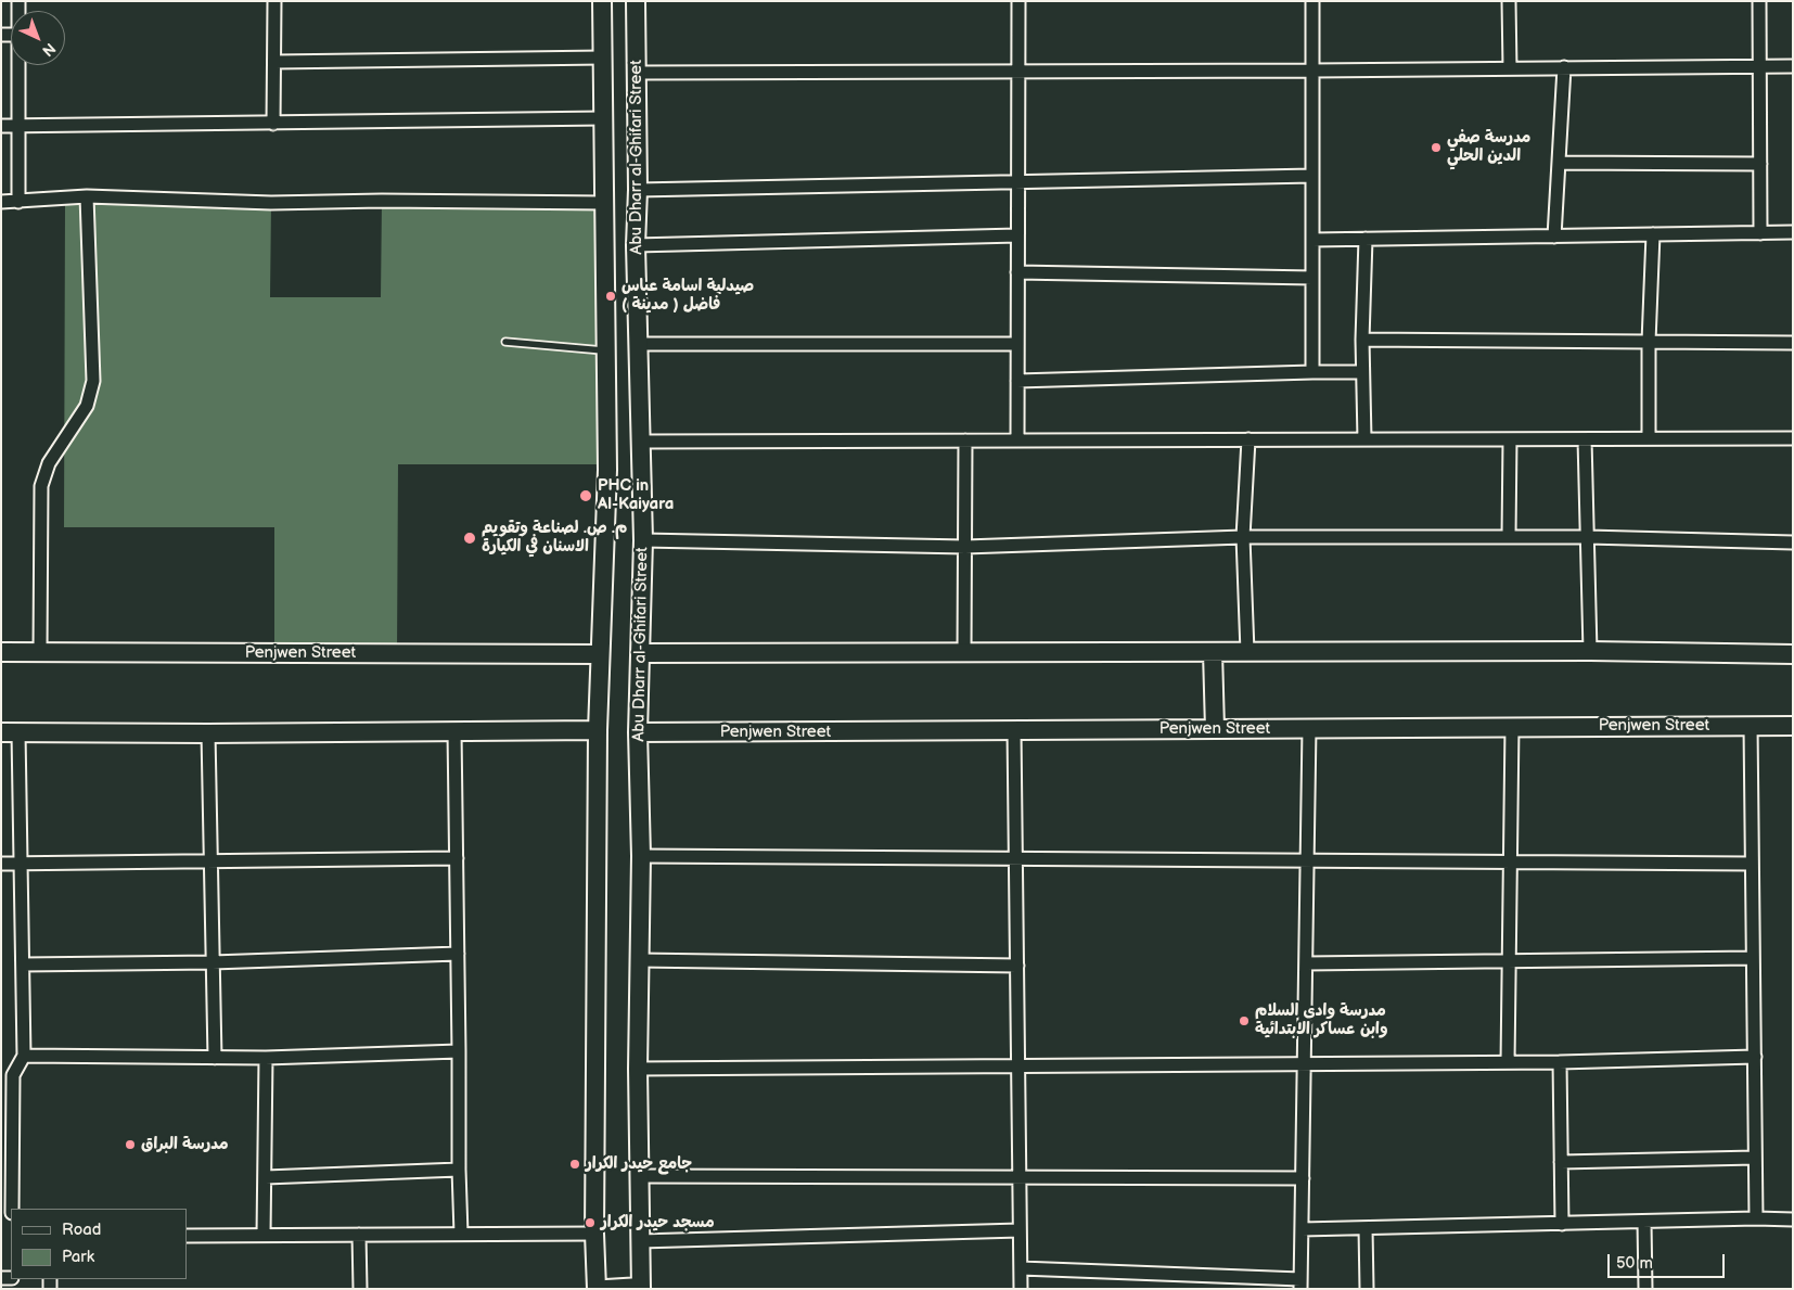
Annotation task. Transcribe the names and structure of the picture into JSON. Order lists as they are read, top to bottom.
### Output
{
  "streets": {
    "street": ["Abu Dharr al-Ghifari Street", "Penjwen Street"]
  },
  "crossings": [
    ["Abu Dharr al-Ghifari Street", "Penjwen Street"]
  ],
  "places": [
    "مدرسة صفي الدين الحلي",
    "صيدلية اسامة عباس فاضل ( مدينة )",
    "PHC in Al-Kaiyara",
    "م. ص. لصناعة وتقويم الاسنان في الكيارة",
    "مدرسة وادي السلام وابن عساكر الابتدائية",
    "مدرسة البراق",
    "جامع حيدر الكرار",
    "مسجد حيدر الكرار"
  ],
  "legend": ["Road", "Park"],
  "scale_bar": "50 m",
  "north": "bottom right"
}
